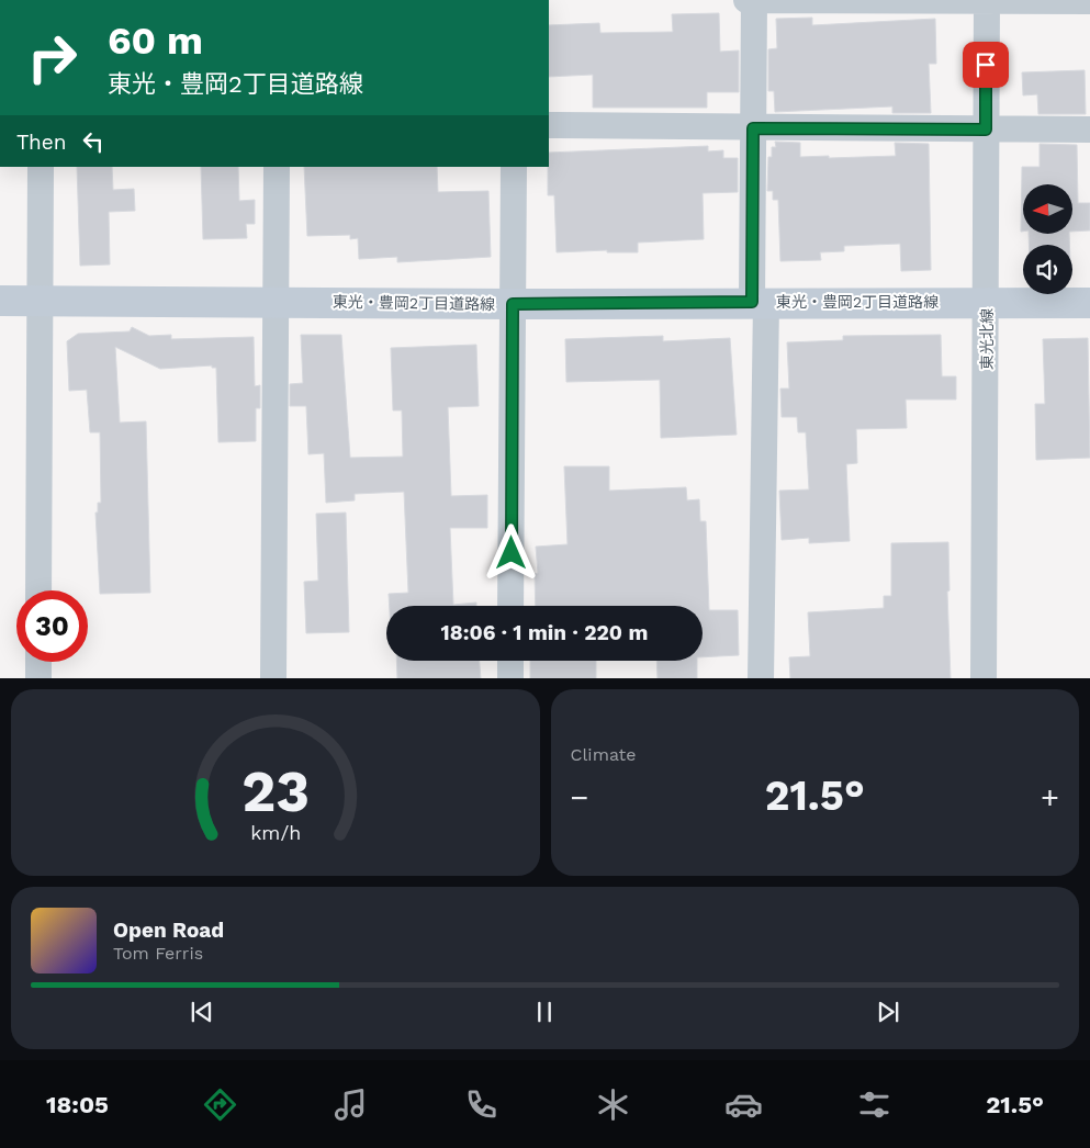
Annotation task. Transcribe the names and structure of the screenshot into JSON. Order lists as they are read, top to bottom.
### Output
{
  "streets": {
    "street": ["東光・豊岡2丁目道路線", "東光北線"]
  },
  "crossings": [
    ["東光・豊岡2丁目道路線", "東光北線"]
  ],
  "north": "left",
  "page": {
    "turn": ["60 m", "東光・豊岡2丁目道路線"],
    "then": "Then",
    "limit": "30",
    "trip": "18:06 · 1 min · 220 m",
    "tile": "Climate",
    "heat": ["−", "21.5°", "+"],
    "song": ["Open Road", "Tom Ferris"],
    "tabs": ["18:05", "21.5°"],
    "gauge": ["23", "km/h"]
  }
}
